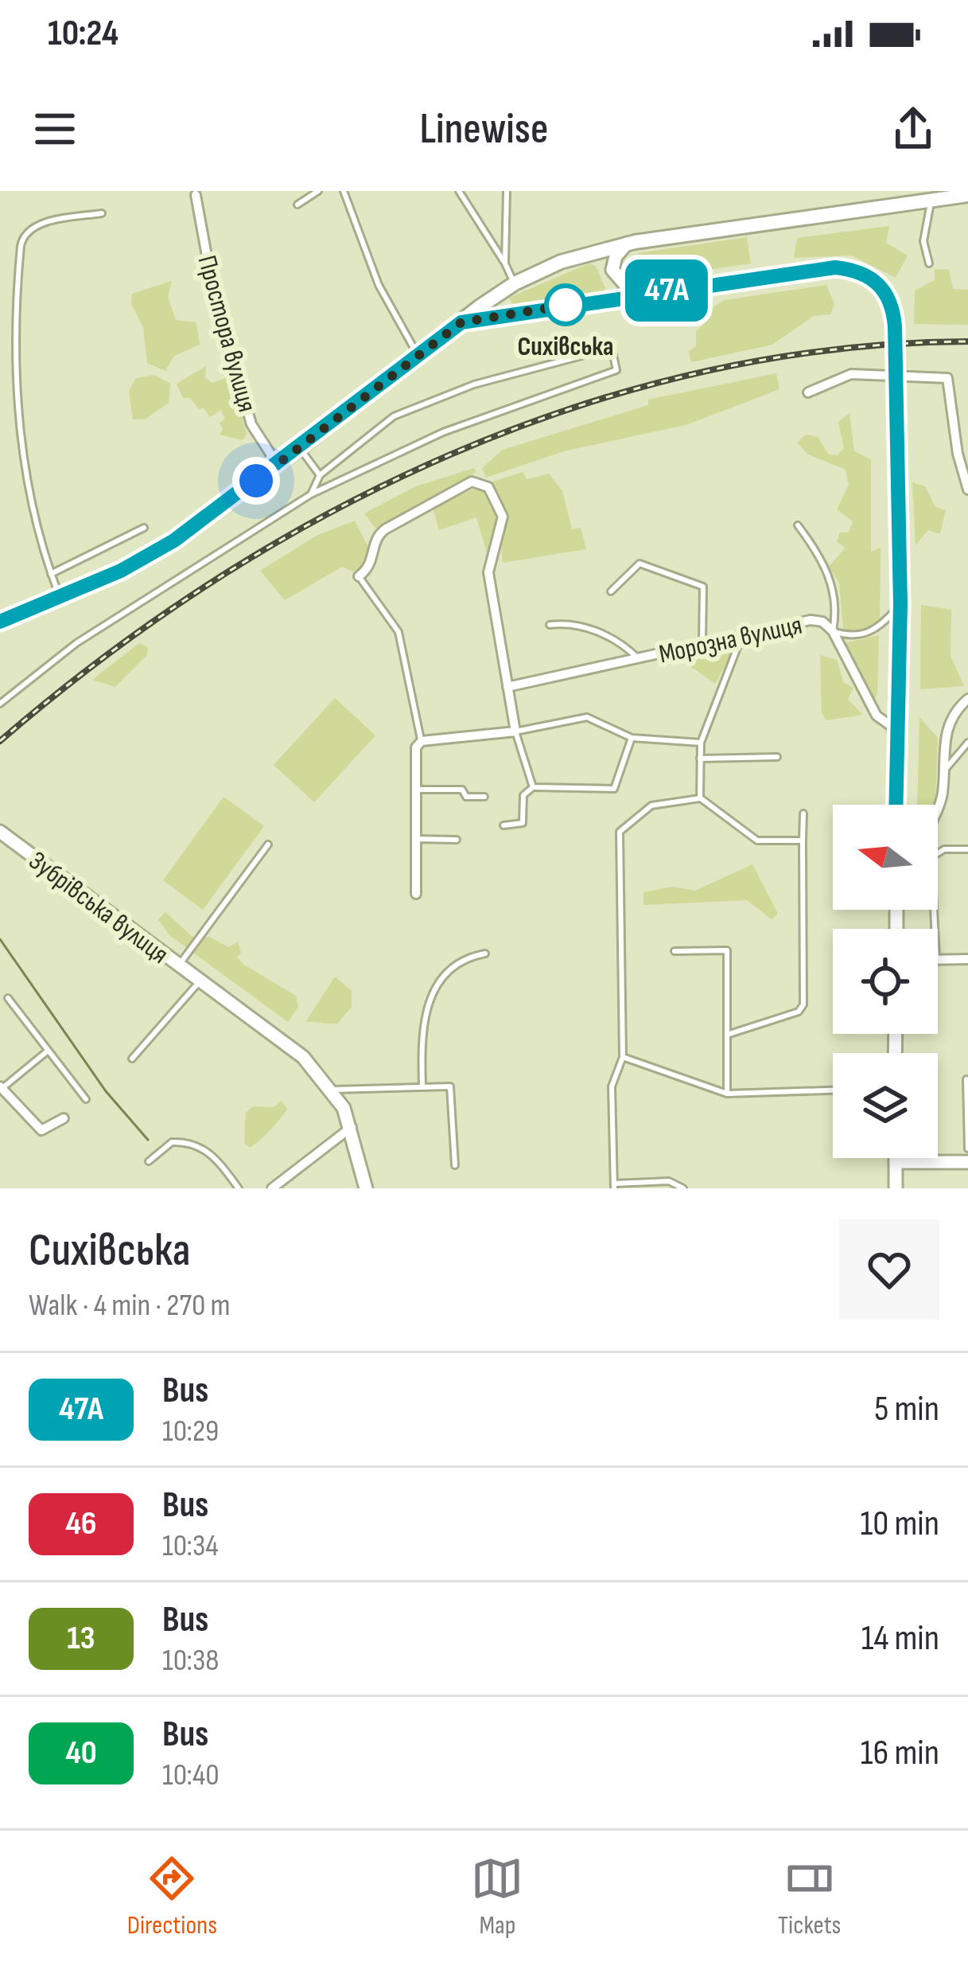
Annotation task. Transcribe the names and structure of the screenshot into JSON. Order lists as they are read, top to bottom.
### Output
{
  "streets": {
    "main road": ["Зубрівська вулиця"],
    "street": ["Простора вулиця", "Морозна вулиця"]
  },
  "places": ["Сихівська"],
  "lines": ["bus line 47А"],
  "north": "left",
  "page": {
    "status": "10:24",
    "header": "Linewise",
    "on_map": "47А",
    "heading": ["Сихівська", "Walk · 4 min · 270 m"],
    "list": [
      {
        "mark": "47А",
        "name": "Bus",
        "note": "10:29",
        "value": "5 min"
      },
      {
        "mark": "46",
        "name": "Bus",
        "note": "10:34",
        "value": "10 min"
      },
      {
        "mark": "13",
        "name": "Bus",
        "note": "10:38",
        "value": "14 min"
      },
      {
        "mark": "40",
        "name": "Bus",
        "note": "10:40",
        "value": "16 min"
      }
    ],
    "tabs": ["Directions", "Map", "Tickets"]
  }
}
